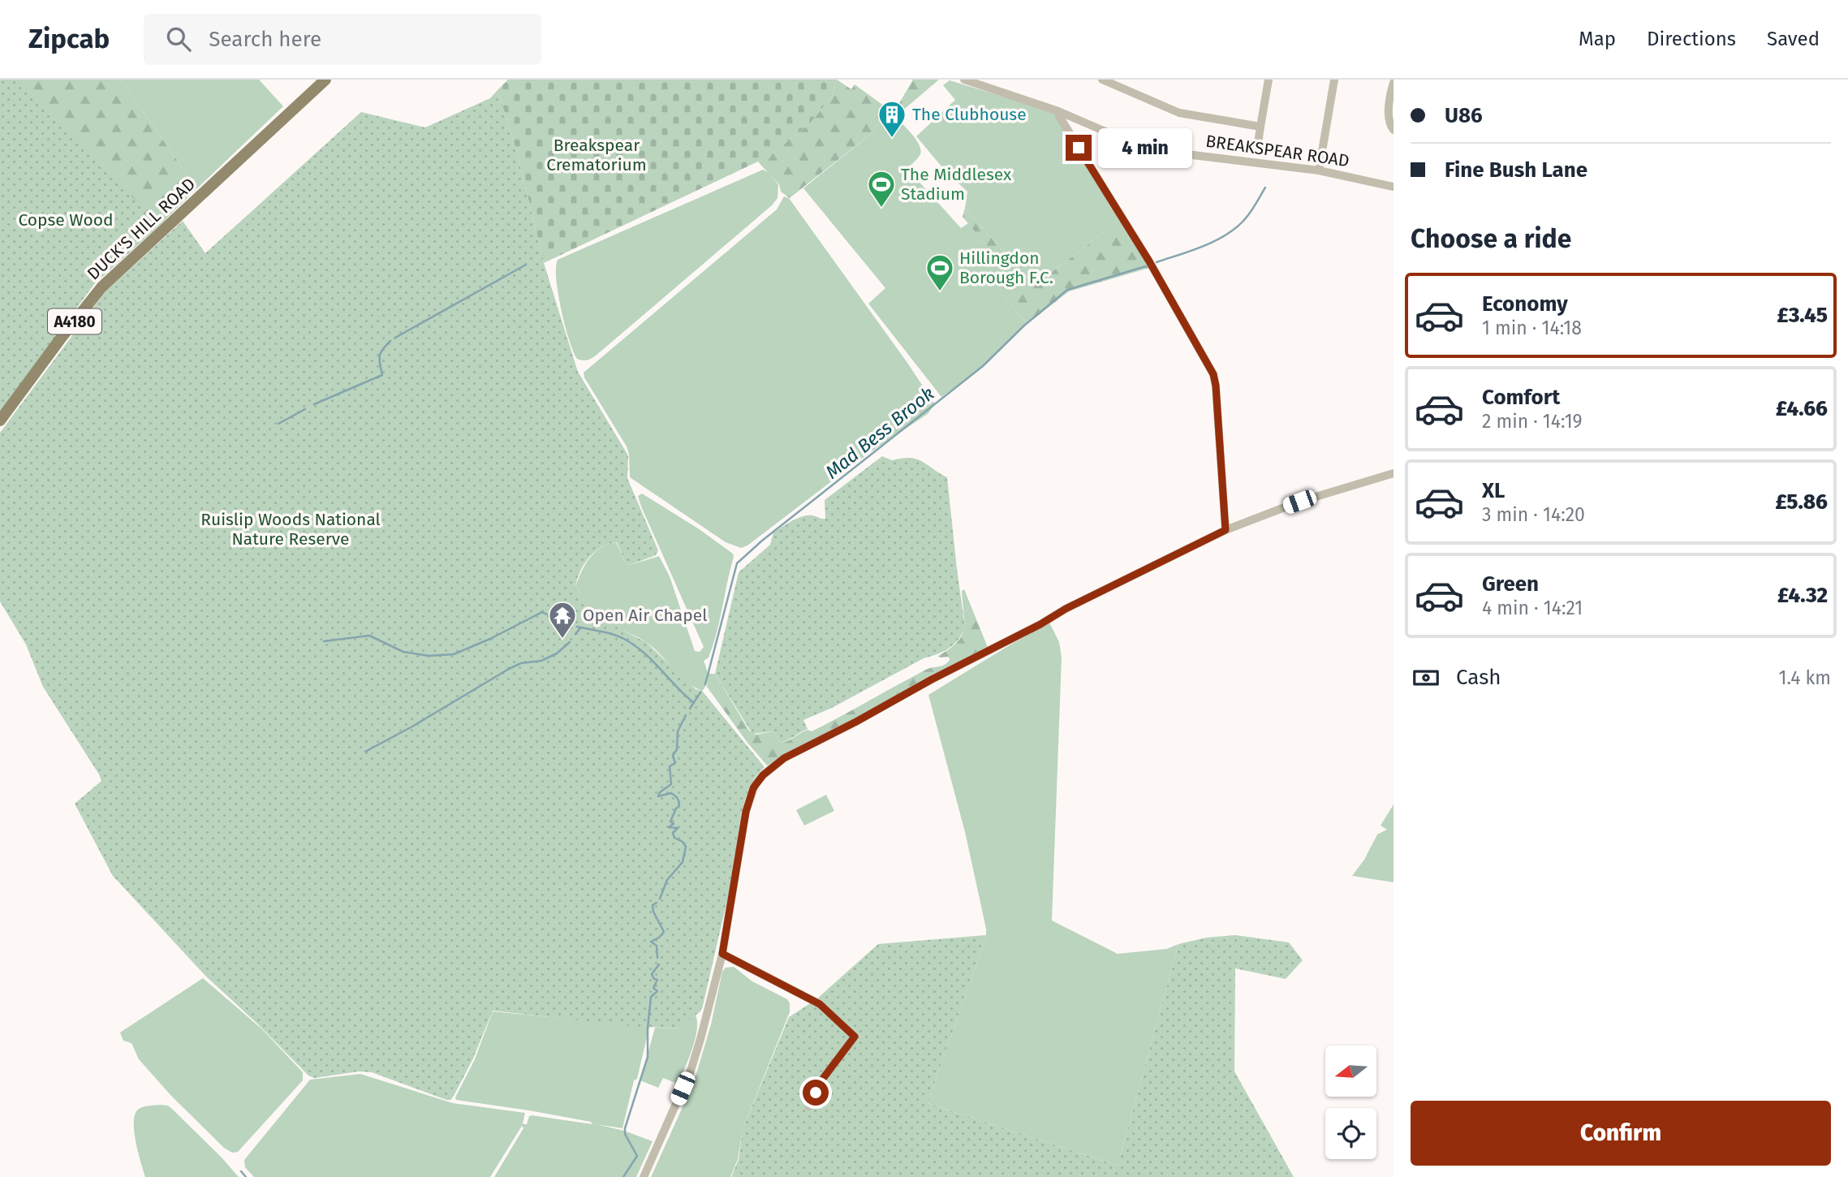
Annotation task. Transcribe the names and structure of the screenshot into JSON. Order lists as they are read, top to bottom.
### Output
{
  "streets": {
    "main road": ["DUCK'S HILL ROAD", "A4180"],
    "street": ["BREAKSPEAR ROAD"]
  },
  "water": ["Mad Bess Brook"],
  "parks": ["Breakspear Crematorium", "Copse Wood", "Ruislip Woods National Nature Reserve"],
  "places": {
    "building": ["The Clubhouse"],
    "sports": ["The Middlesex Stadium", "Hillingdon Borough F.C."],
    "temple": ["Open Air Chapel"]
  },
  "north": "left",
  "page": {
    "header": "Zipcab",
    "search": "Search here",
    "nav": ["Map", "Directions", "Saved"],
    "banner": ["U86", "Fine Bush Lane"],
    "bubble": "4 min",
    "heading": "Choose a ride",
    "list": [
      {
        "name": "Economy",
        "note": "1 min · 14:18",
        "value": "£3.45"
      },
      {
        "name": "Comfort",
        "note": "2 min · 14:19",
        "value": "£4.66"
      },
      {
        "name": "XL",
        "note": "3 min · 14:20",
        "value": "£5.86"
      },
      {
        "name": "Green",
        "note": "4 min · 14:21",
        "value": "£4.32"
      }
    ],
    "pay": ["Cash", "1.4 km"],
    "buttons": "Confirm"
  }
}
